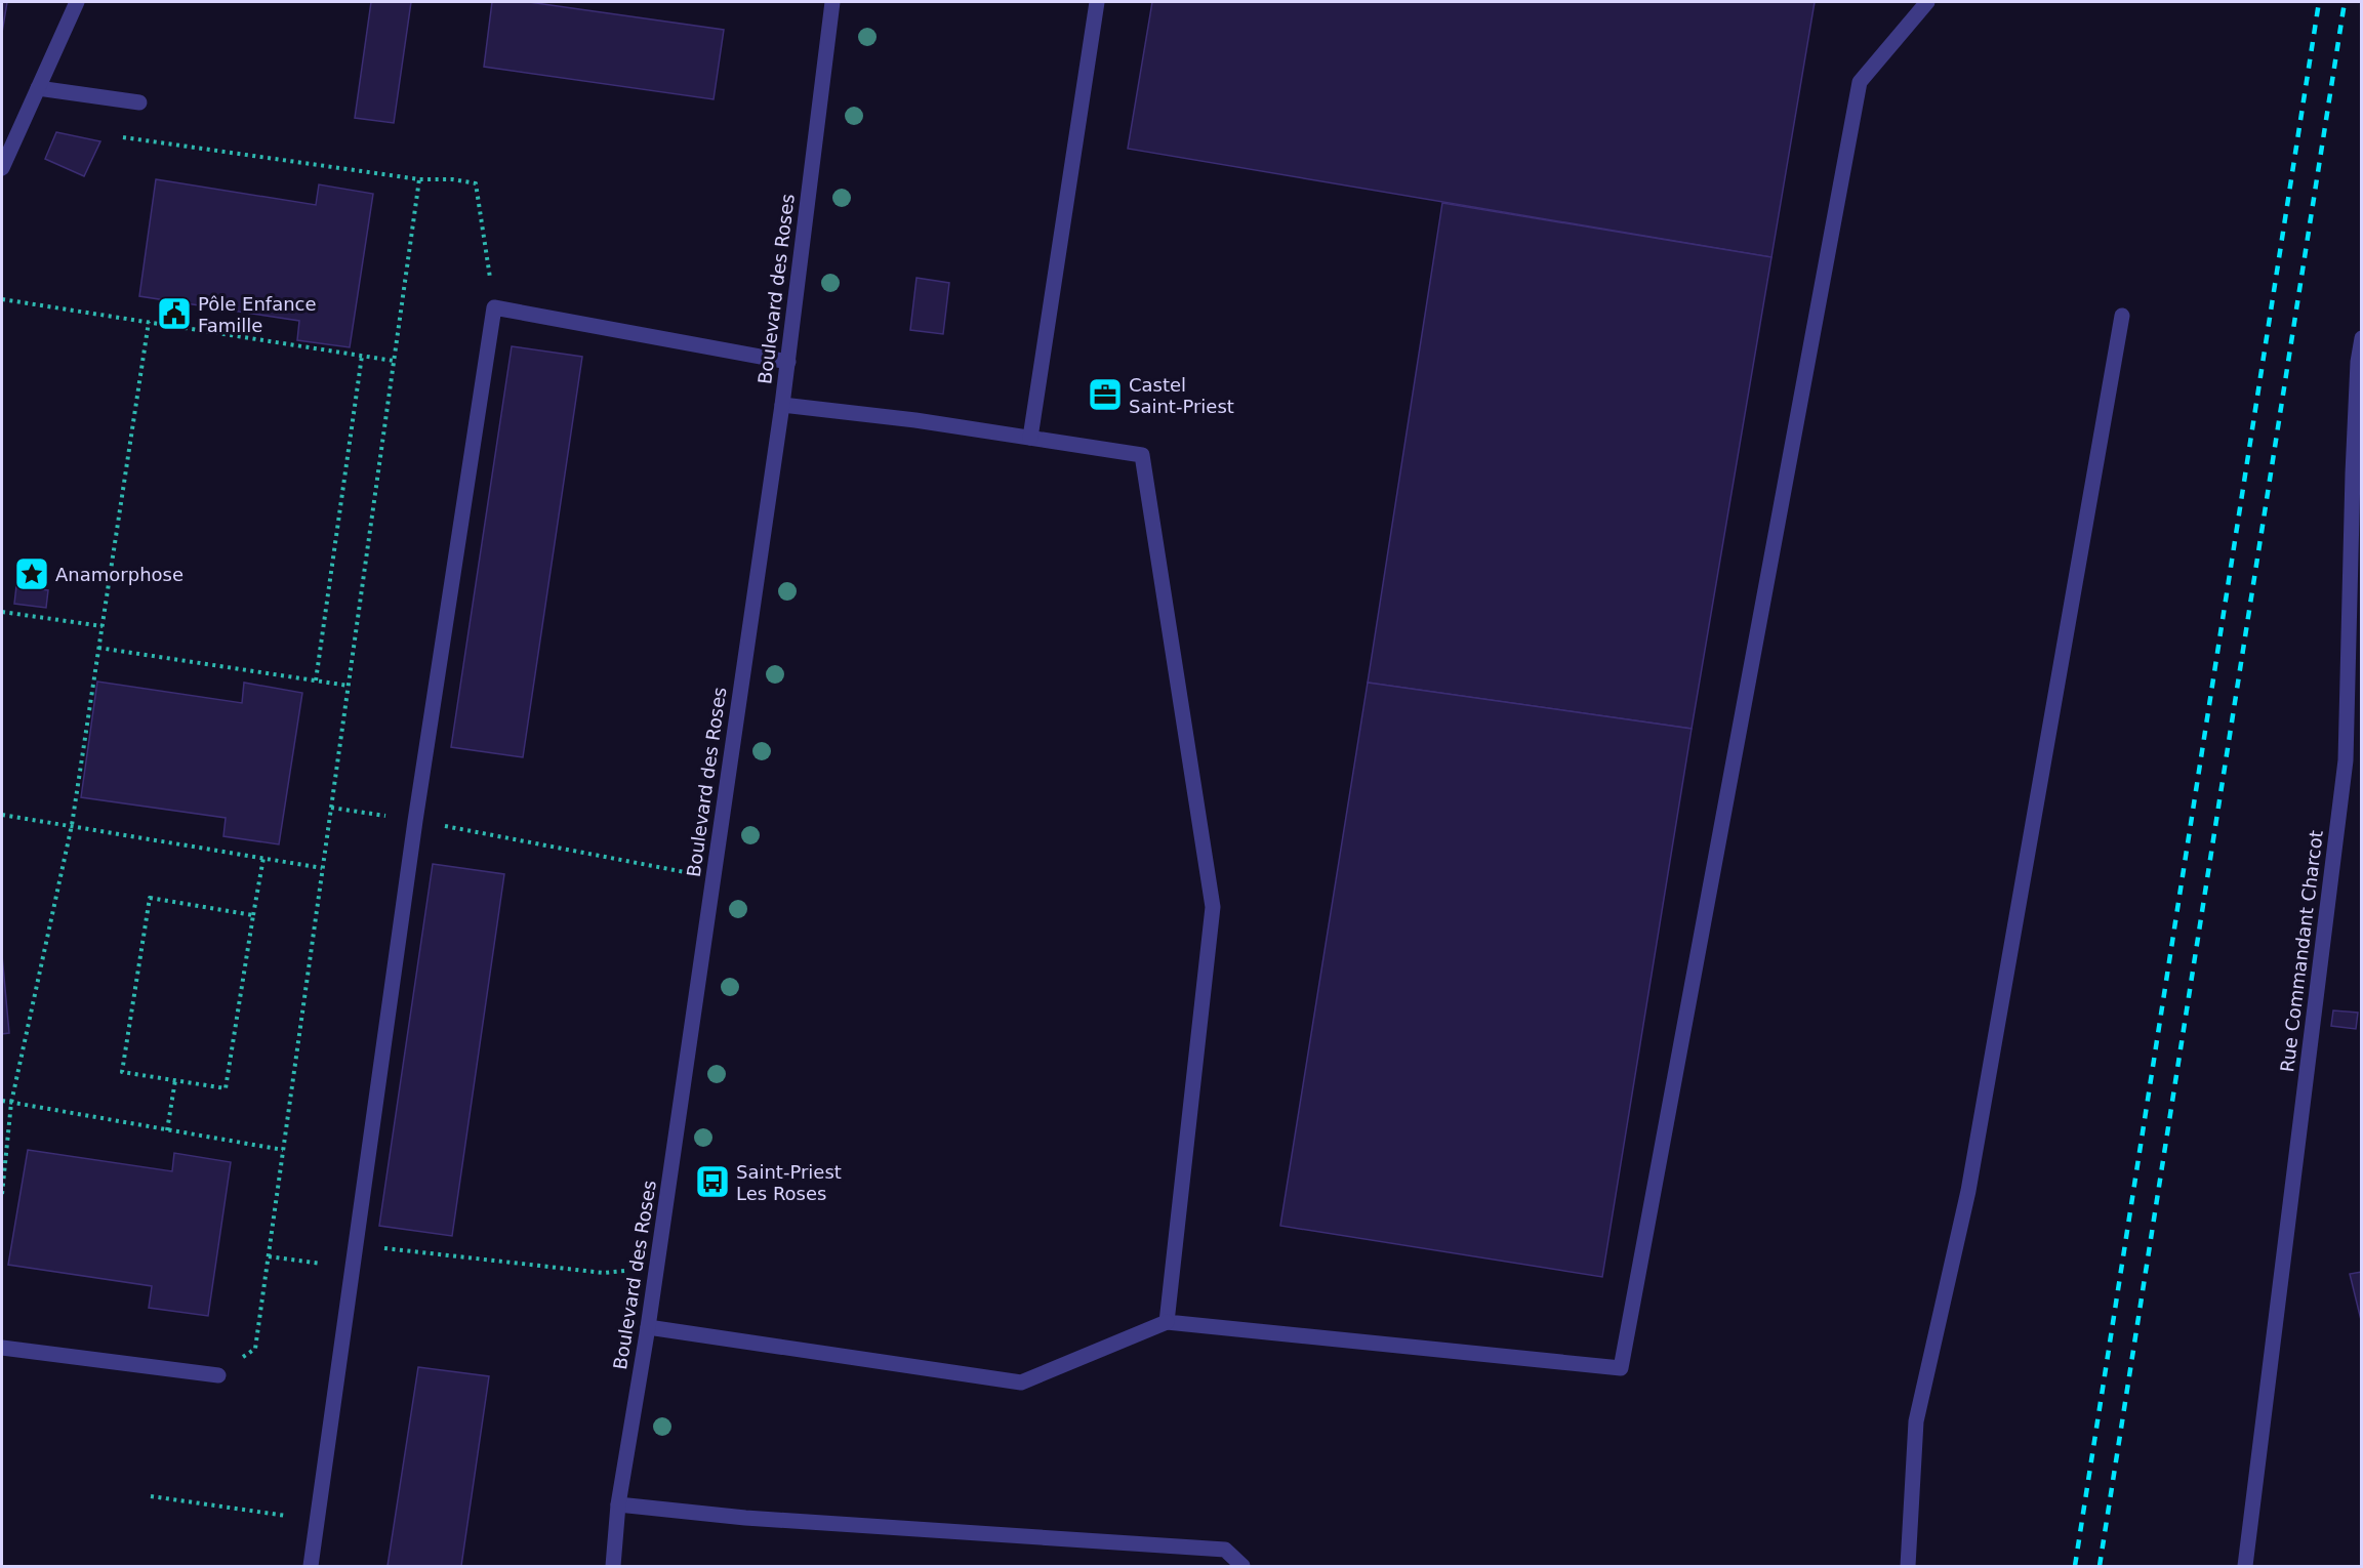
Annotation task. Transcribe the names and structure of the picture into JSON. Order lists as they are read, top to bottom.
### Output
{
  "streets": {
    "street": ["Boulevard des Roses", "Rue Commandant Charcot"]
  },
  "places": {
    "public building": ["Pôle Enfance Famille"],
    "office": ["Castel Saint-Priest"],
    "place": ["Anamorphose"],
    "bus stop": ["Saint-Priest Les Roses"]
  }
}
